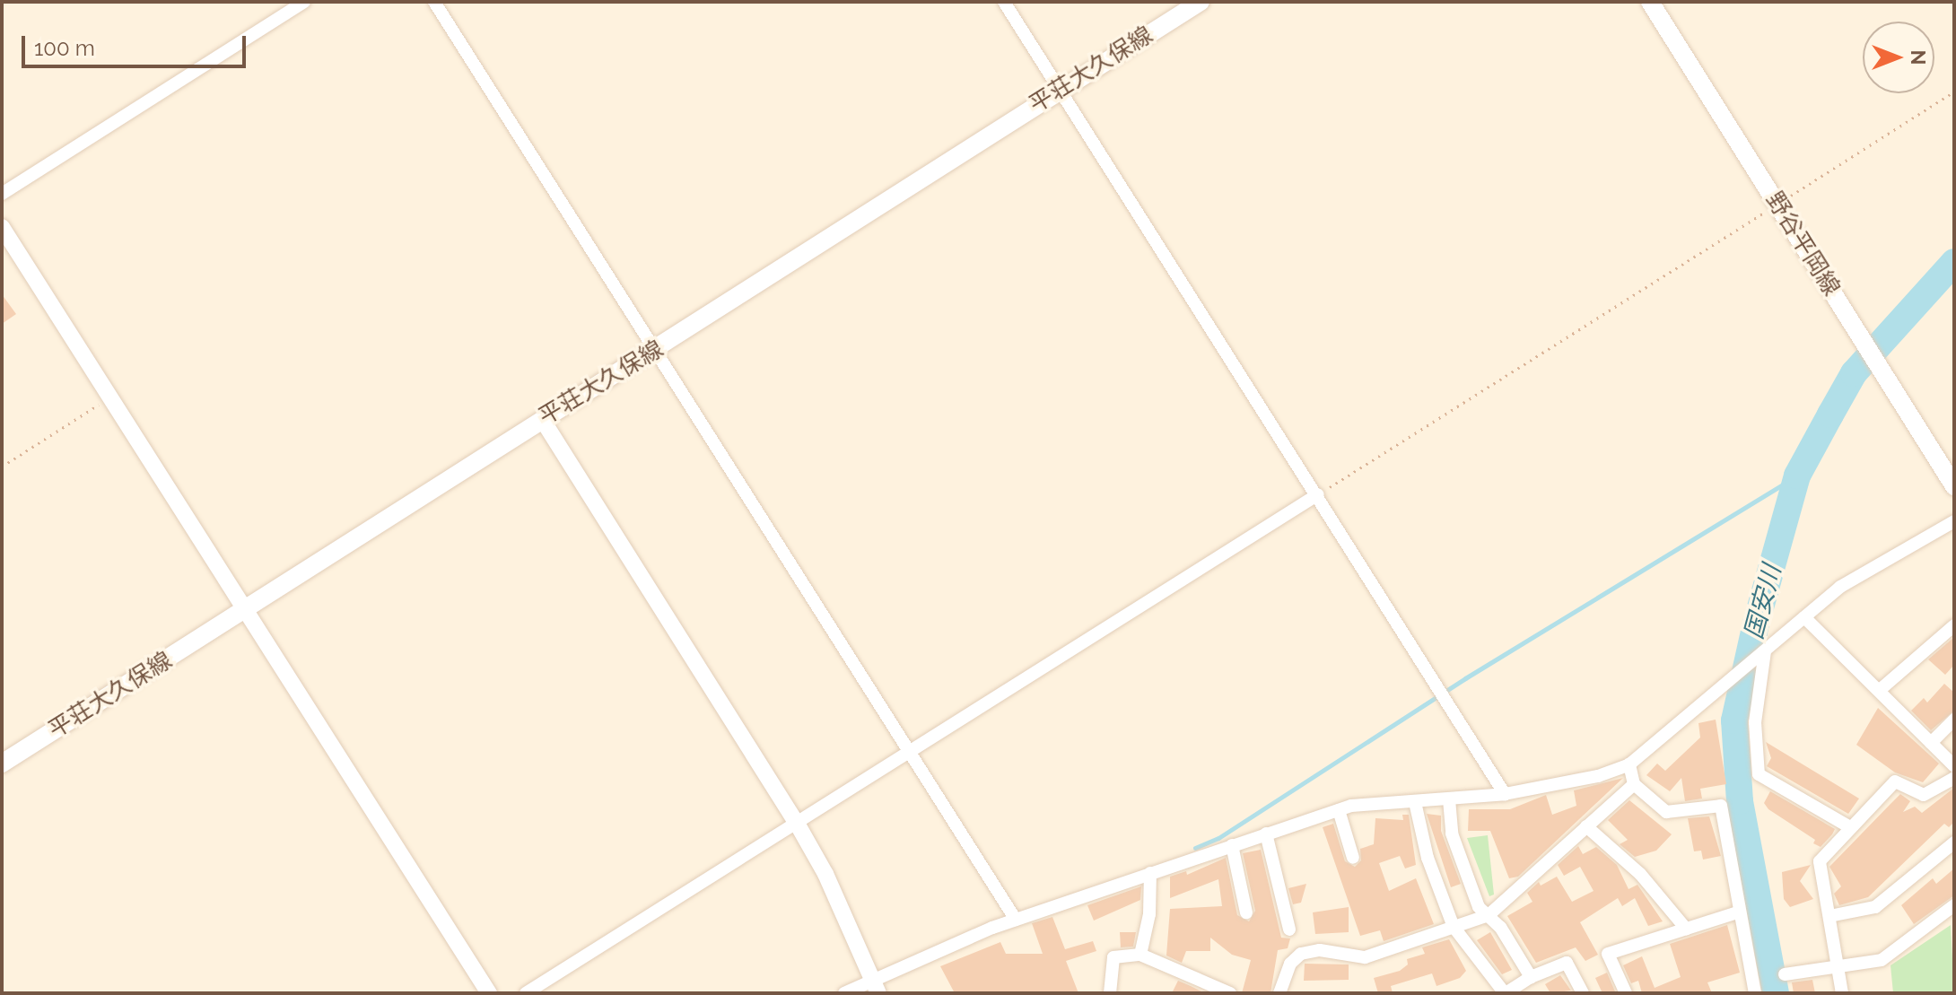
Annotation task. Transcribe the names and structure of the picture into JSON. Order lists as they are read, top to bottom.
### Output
{
  "streets": {
    "main road": ["平荘大久保線", "野谷平岡線"]
  },
  "water": ["国安川"],
  "scale_bar": "100 m",
  "north": "right"
}
